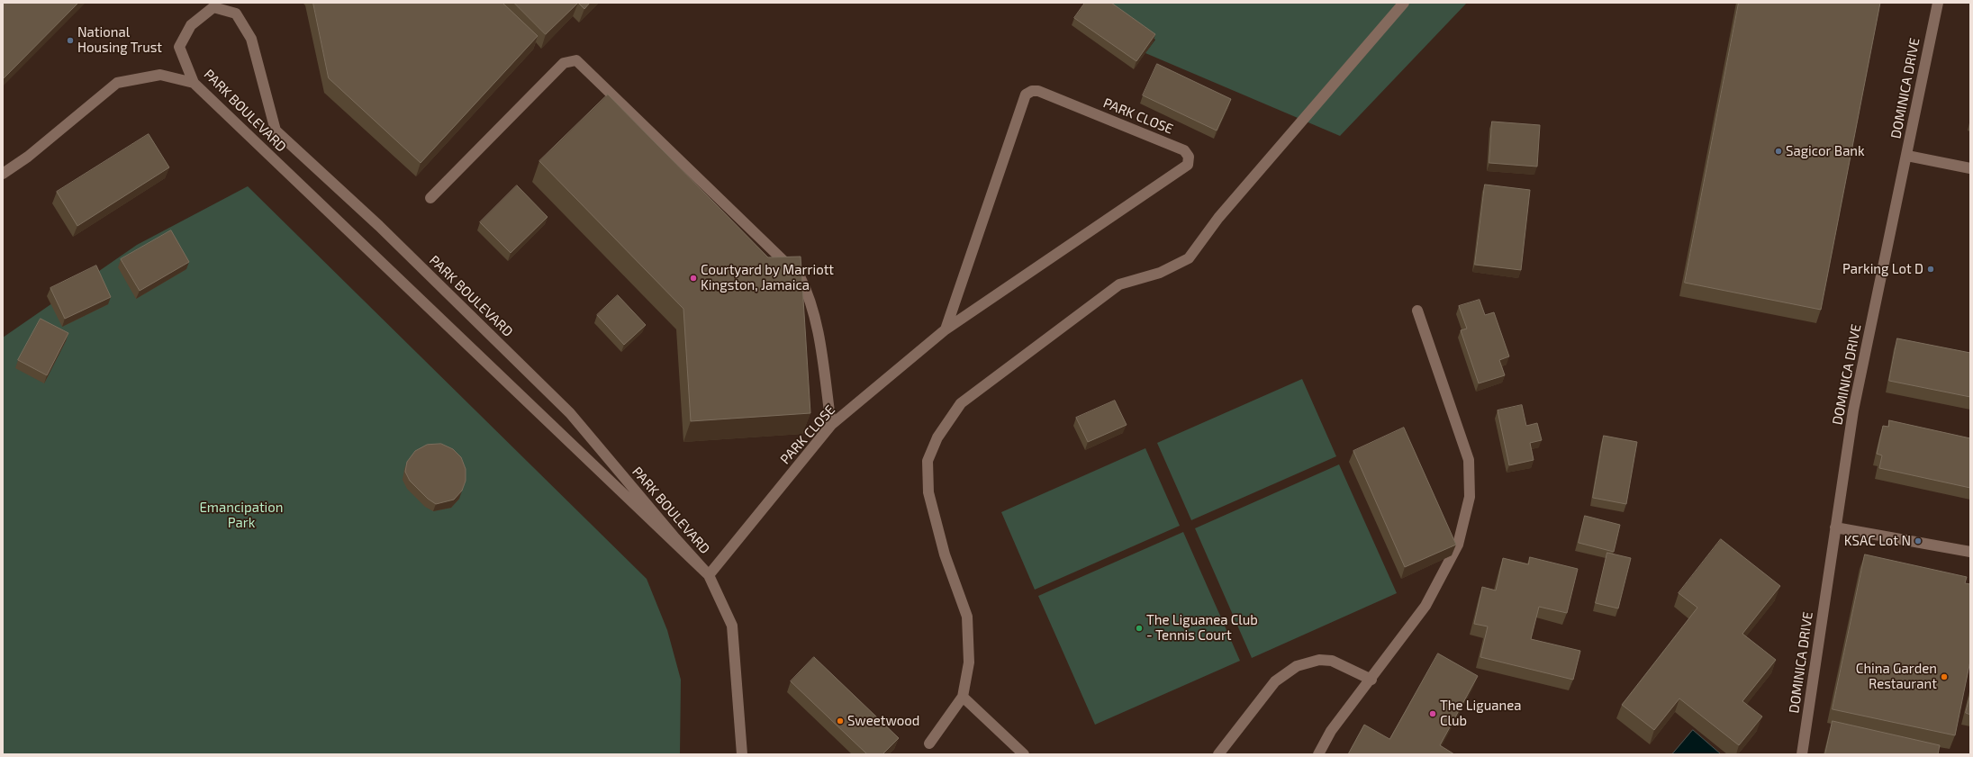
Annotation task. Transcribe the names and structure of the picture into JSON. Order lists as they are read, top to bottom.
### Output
{
  "streets": {
    "street": ["DOMINICA DRIVE", "PARK BOULEVARD", "PARK CLOSE"]
  },
  "crossings": [
    ["PARK BOULEVARD", "PARK CLOSE"]
  ],
  "parks": ["Emancipation Park"],
  "places": [
    "National Housing Trust",
    "Sagicor Bank",
    "Parking Lot D",
    "Courtyard by Marriott Kingston, Jamaica",
    "KSAC Lot N",
    "The Liguanea Club - Tennis Court",
    "China Garden Restaurant",
    "The Liguanea Club",
    "Sweetwood"
  ]
}
